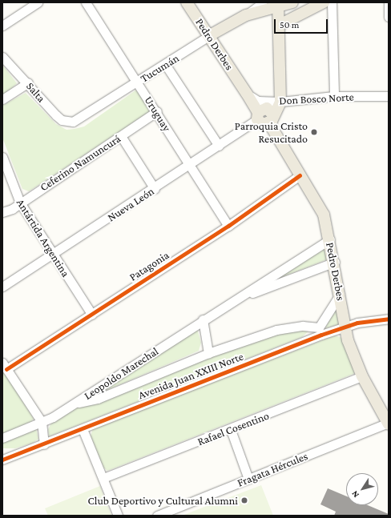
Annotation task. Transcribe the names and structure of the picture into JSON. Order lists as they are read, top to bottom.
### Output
{
  "streets": {
    "main road": ["Pedro Derbes", "Tucumán"],
    "street": [
      "Salta",
      "Don Bosco Norte",
      "Uruguay",
      "Ceferino Namuncurá",
      "Nueva León",
      "Antártida Argentina",
      "Patagonia",
      "Leopoldo Marechal",
      "Avenida Juan XXIII Norte",
      "Rafael Cosentino",
      "Fragata Hércules"
    ]
  },
  "crossings": [
    ["Pedro Derbes", "Tucumán"],
    ["Pedro Derbes", "Don Bosco Norte"],
    ["Pedro Derbes", "Nueva León"],
    ["Pedro Derbes", "Patagonia"],
    ["Pedro Derbes", "Leopoldo Marechal"],
    ["Pedro Derbes", "Avenida Juan XXIII Norte"],
    ["Pedro Derbes", "Rafael Cosentino"],
    ["Pedro Derbes", "Fragata Hércules"],
    ["Tucumán", "Salta"],
    ["Tucumán", "Uruguay"],
    ["Uruguay", "Ceferino Namuncurá"],
    ["Uruguay", "Nueva León"],
    ["Uruguay", "Patagonia"],
    ["Ceferino Namuncurá", "Antártida Argentina"],
    ["Nueva León", "Antártida Argentina"],
    ["Antártida Argentina", "Patagonia"],
    ["Leopoldo Marechal", "Avenida Juan XXIII Norte"]
  ],
  "places": ["Parroquia Cristo Resucitado", "Club Deportivo y Cultural Alumni"],
  "scale_bar": "50 m",
  "north": "bottom left"
}
